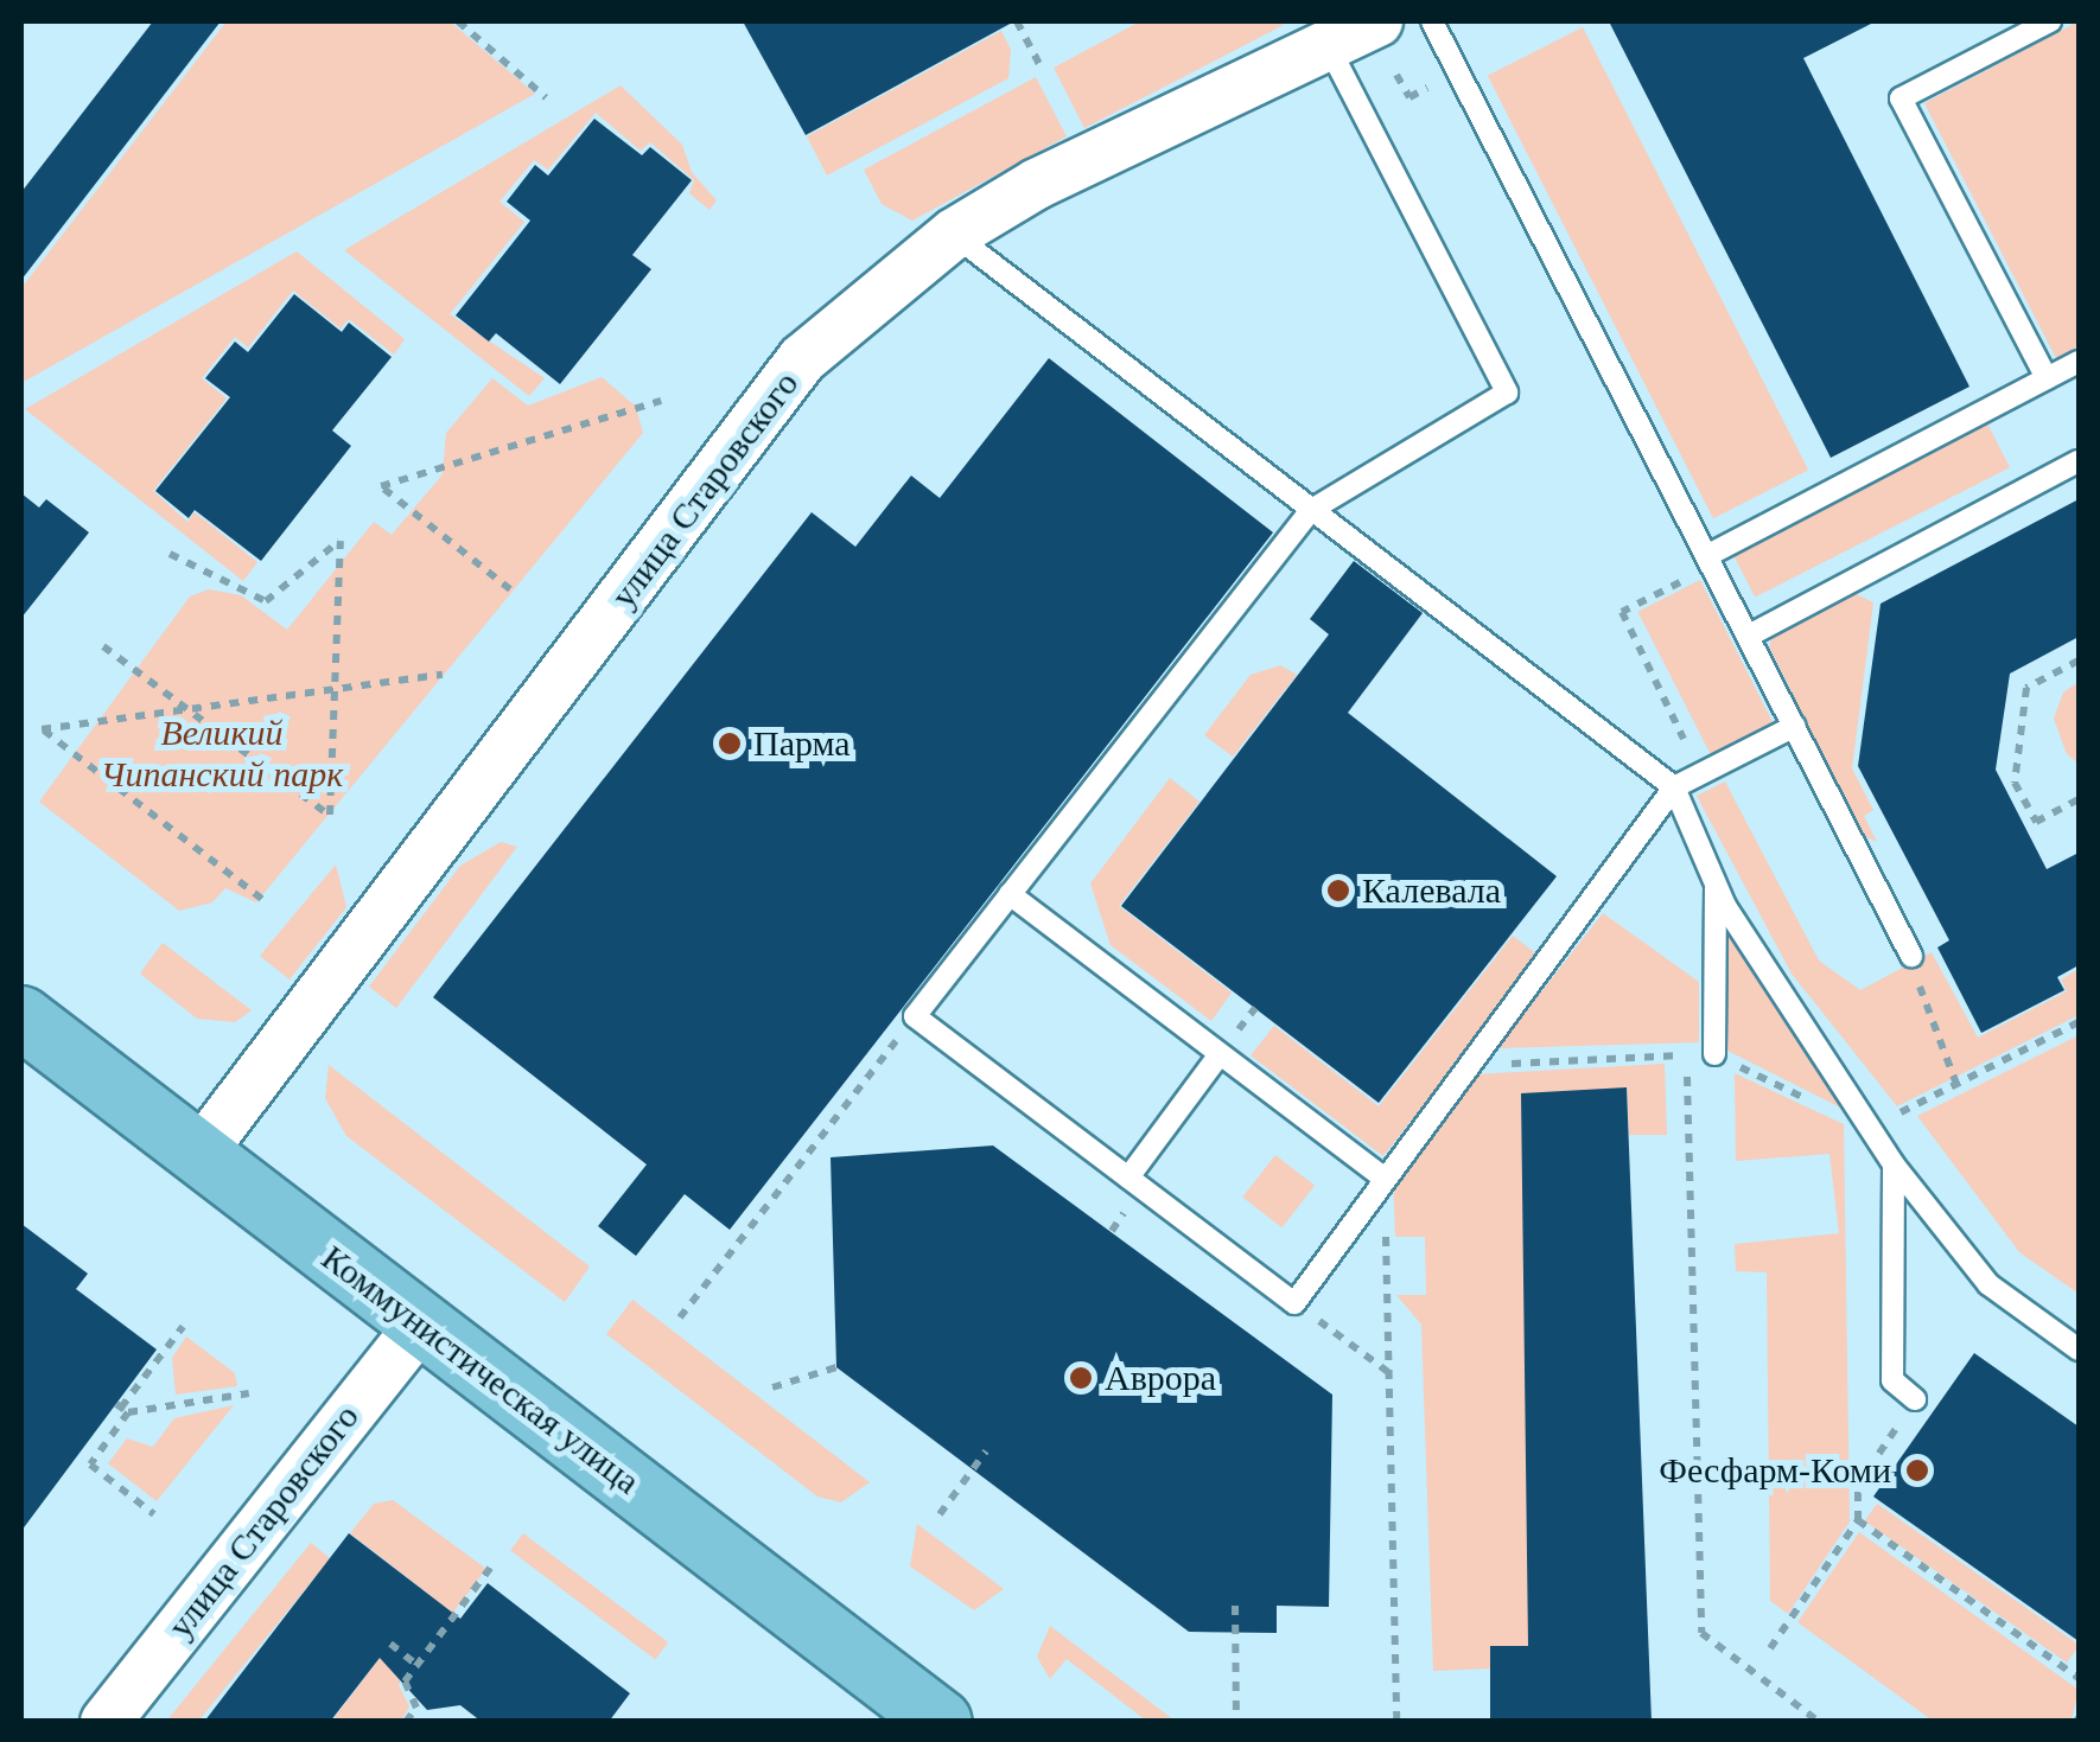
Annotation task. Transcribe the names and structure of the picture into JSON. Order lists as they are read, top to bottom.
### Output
{
  "streets": {
    "main road": ["Коммунистическая улица"],
    "street": ["улица Старовского"]
  },
  "crossings": [
    ["улица Старовского", "Коммунистическая улица"]
  ],
  "parks": ["Великий Чипанский парк"],
  "places": [
    "Парма",
    "Калевала",
    "Аврора",
    "Фесфарм-Коми"
  ]
}
